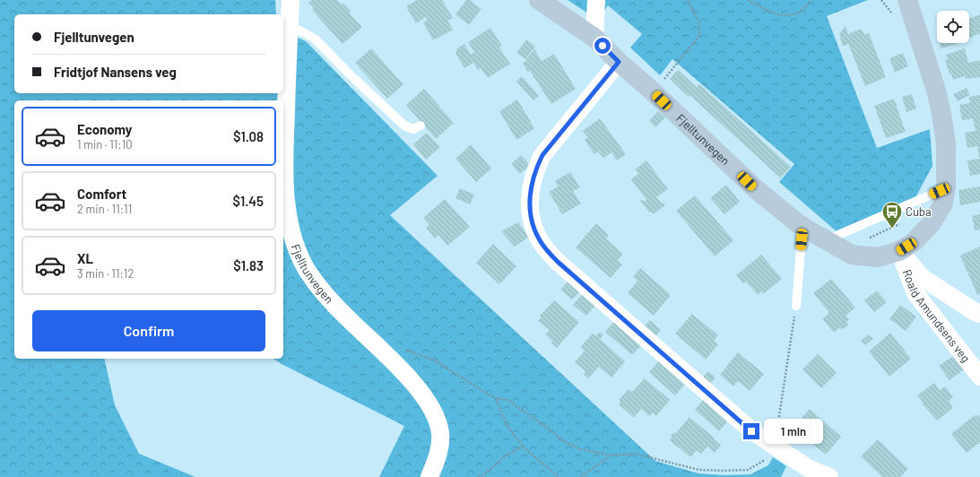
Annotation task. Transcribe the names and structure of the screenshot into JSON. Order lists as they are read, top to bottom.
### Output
{
  "streets": {
    "street": ["Fjelltunvegen", "Roald Amundsens veg"]
  },
  "crossings": [
    ["Fjelltunvegen", "Roald Amundsens veg"]
  ],
  "places": {
    "bus stop": ["Cuba"]
  },
  "page": {
    "banner": ["Fjelltunvegen", "Fridtjof Nansens veg"],
    "list": [
      {
        "name": "Economy",
        "note": "1 min · 11:10",
        "value": "$1.08"
      },
      {
        "name": "Comfort",
        "note": "2 min · 11:11",
        "value": "$1.45"
      },
      {
        "name": "XL",
        "note": "3 min · 11:12",
        "value": "$1.83"
      }
    ],
    "buttons": "Confirm",
    "bubble": "1 min"
  }
}
